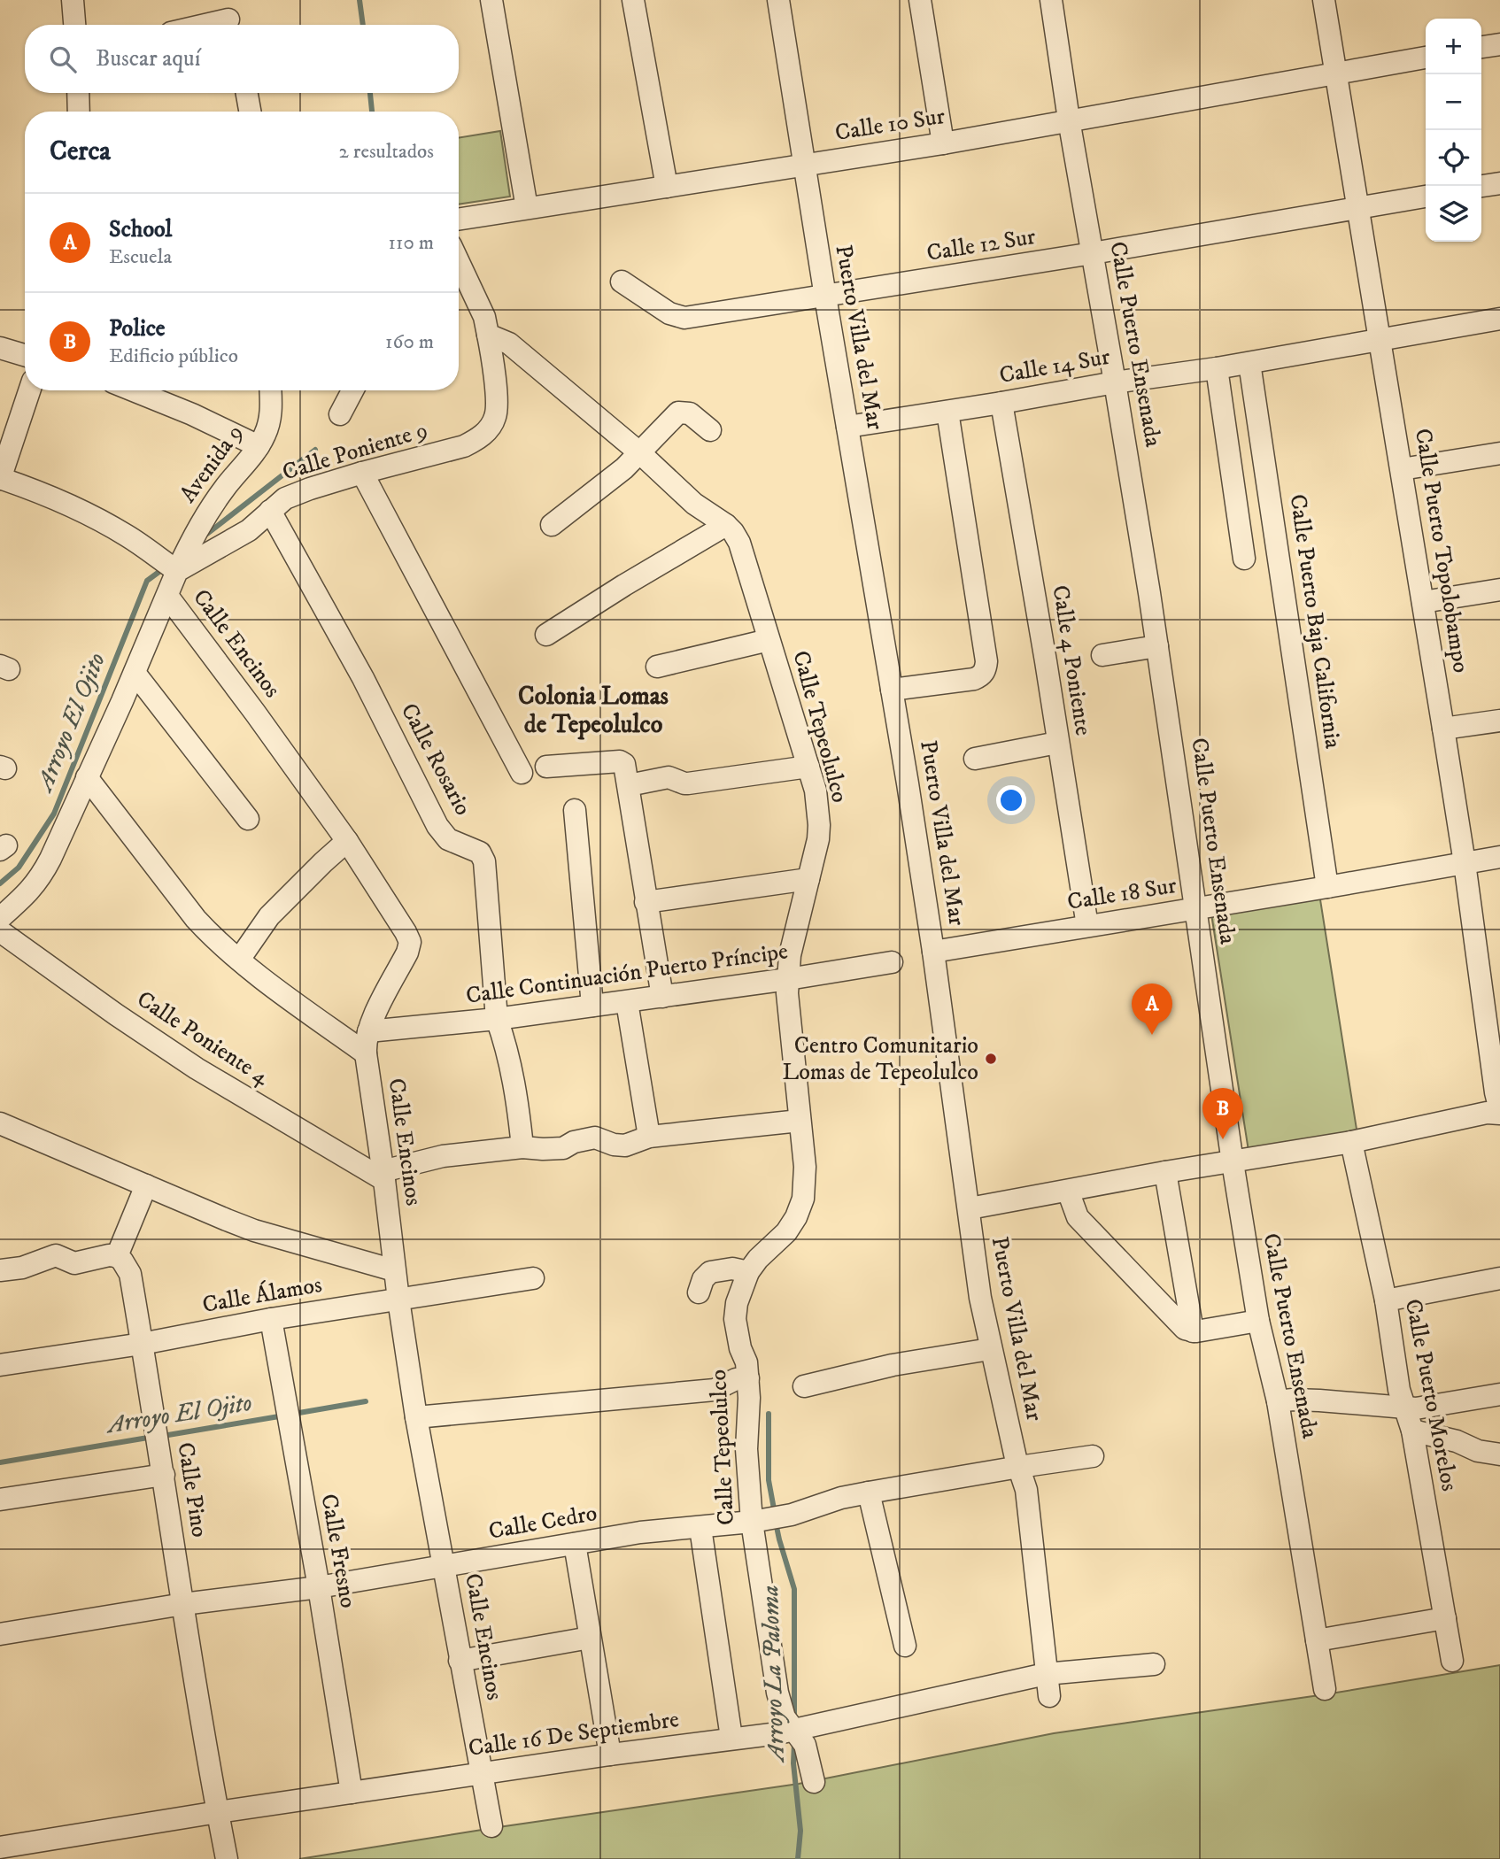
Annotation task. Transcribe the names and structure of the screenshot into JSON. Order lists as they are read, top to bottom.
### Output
{
  "streets": {
    "street": [
      "Calle 10 Sur",
      "Calle 12 Sur",
      "Puerto Villa del Mar",
      "Calle Puerto Ensenada",
      "Calle 14 Sur",
      "Calle Poniente 9",
      "Avenida 9",
      "Calle Puerto Topolobampo",
      "Calle Puerto Baja California",
      "Calle Encinos",
      "Calle 4 Poniente",
      "Calle Tepeolulco",
      "Calle Rosario",
      "Calle 18 Sur",
      "Calle Continuación Puerto Príncipe",
      "Calle Poniente 4",
      "Calle Álamos",
      "Calle Puerto Morelos",
      "Calle Pino",
      "Calle Cedro",
      "Calle Fresno",
      "Calle 16 De Septiembre"
    ]
  },
  "crossings": [
    ["Calle 10 Sur", "Puerto Villa del Mar"],
    ["Calle 10 Sur", "Calle Puerto Ensenada"],
    ["Calle 10 Sur", "Calle Puerto Topolobampo"],
    ["Calle 12 Sur", "Puerto Villa del Mar"],
    ["Calle 12 Sur", "Calle Puerto Ensenada"],
    ["Calle 12 Sur", "Calle Puerto Topolobampo"],
    ["Puerto Villa del Mar", "Calle 14 Sur"],
    ["Puerto Villa del Mar", "Calle 18 Sur"],
    ["Puerto Villa del Mar", "Calle Cedro"],
    ["Puerto Villa del Mar", "Calle 16 De Septiembre"],
    ["Calle Puerto Ensenada", "Calle 14 Sur"],
    ["Calle Puerto Ensenada", "Calle 18 Sur"],
    ["Calle 14 Sur", "Calle Puerto Topolobampo"],
    ["Calle 14 Sur", "Calle Puerto Baja California"],
    ["Calle 14 Sur", "Calle 4 Poniente"],
    ["Calle Poniente 9", "Avenida 9"],
    ["Calle Poniente 9", "Calle Tepeolulco"],
    ["Calle Poniente 9", "Calle Rosario"],
    ["Calle Puerto Topolobampo", "Calle 18 Sur"],
    ["Calle Puerto Baja California", "Calle 18 Sur"],
    ["Calle Encinos", "Calle Continuación Puerto Príncipe"],
    ["Calle Encinos", "Calle Poniente 4"],
    ["Calle Encinos", "Calle Álamos"],
    ["Calle Encinos", "Calle Cedro"],
    ["Calle Encinos", "Calle 16 De Septiembre"],
    ["Calle 4 Poniente", "Calle 18 Sur"],
    ["Calle Tepeolulco", "Calle Continuación Puerto Príncipe"],
    ["Calle Tepeolulco", "Calle Cedro"],
    ["Calle Tepeolulco", "Calle 16 De Septiembre"],
    ["Calle Rosario", "Calle Continuación Puerto Príncipe"],
    ["Calle Álamos", "Calle Pino"],
    ["Calle Álamos", "Calle Fresno"],
    ["Calle Pino", "Calle Cedro"],
    ["Calle Pino", "Calle 16 De Septiembre"],
    ["Calle Cedro", "Calle Fresno"],
    ["Calle Fresno", "Calle 16 De Septiembre"]
  ],
  "districts": ["Colonia Lomas de Tepeolulco"],
  "water": ["Arroyo El Ojito", "Arroyo La Paloma"],
  "places": ["Centro Comunitario Lomas de Tepeolulco"],
  "page": {
    "map_buttons": ["+", "−"],
    "search": "Buscar aquí",
    "heading": ["Cerca", "2 resultados"],
    "list": [
      {
        "mark": "A",
        "name": "School",
        "note": "Escuela",
        "value": "110 m"
      },
      {
        "mark": "B",
        "name": "Police",
        "note": "Edificio público",
        "value": "160 m"
      }
    ],
    "pins": ["A", "B"]
  }
}
